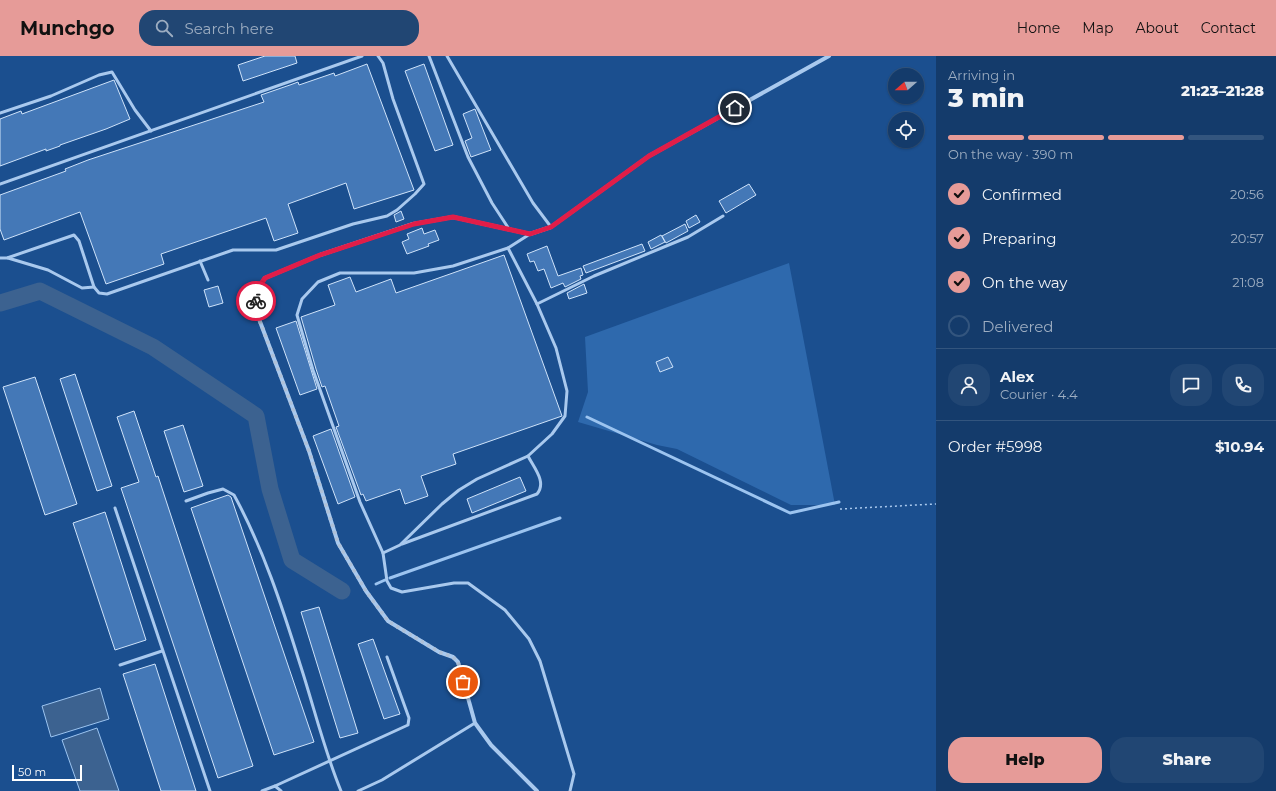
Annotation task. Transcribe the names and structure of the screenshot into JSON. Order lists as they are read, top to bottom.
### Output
{
  "scale_bar": "50 m",
  "north": "left",
  "page": {
    "header": "Munchgo",
    "search": "Search here",
    "nav": [
      "Home",
      "Map",
      "About",
      "Contact"
    ],
    "heading": ["3 min", "Arriving in", "21:23–21:28"],
    "panel": [
      "Alex",
      "Courier · 4.4",
      "Order #5998",
      "$10.94"
    ],
    "bar": "On the way · 390 m",
    "list": [
      ["Confirmed", "20:56"],
      ["Preparing", "20:57"],
      ["On the way", "21:08"],
      "Delivered"
    ],
    "buttons": ["Help", "Share"],
    "scale": "50 m"
  }
}
